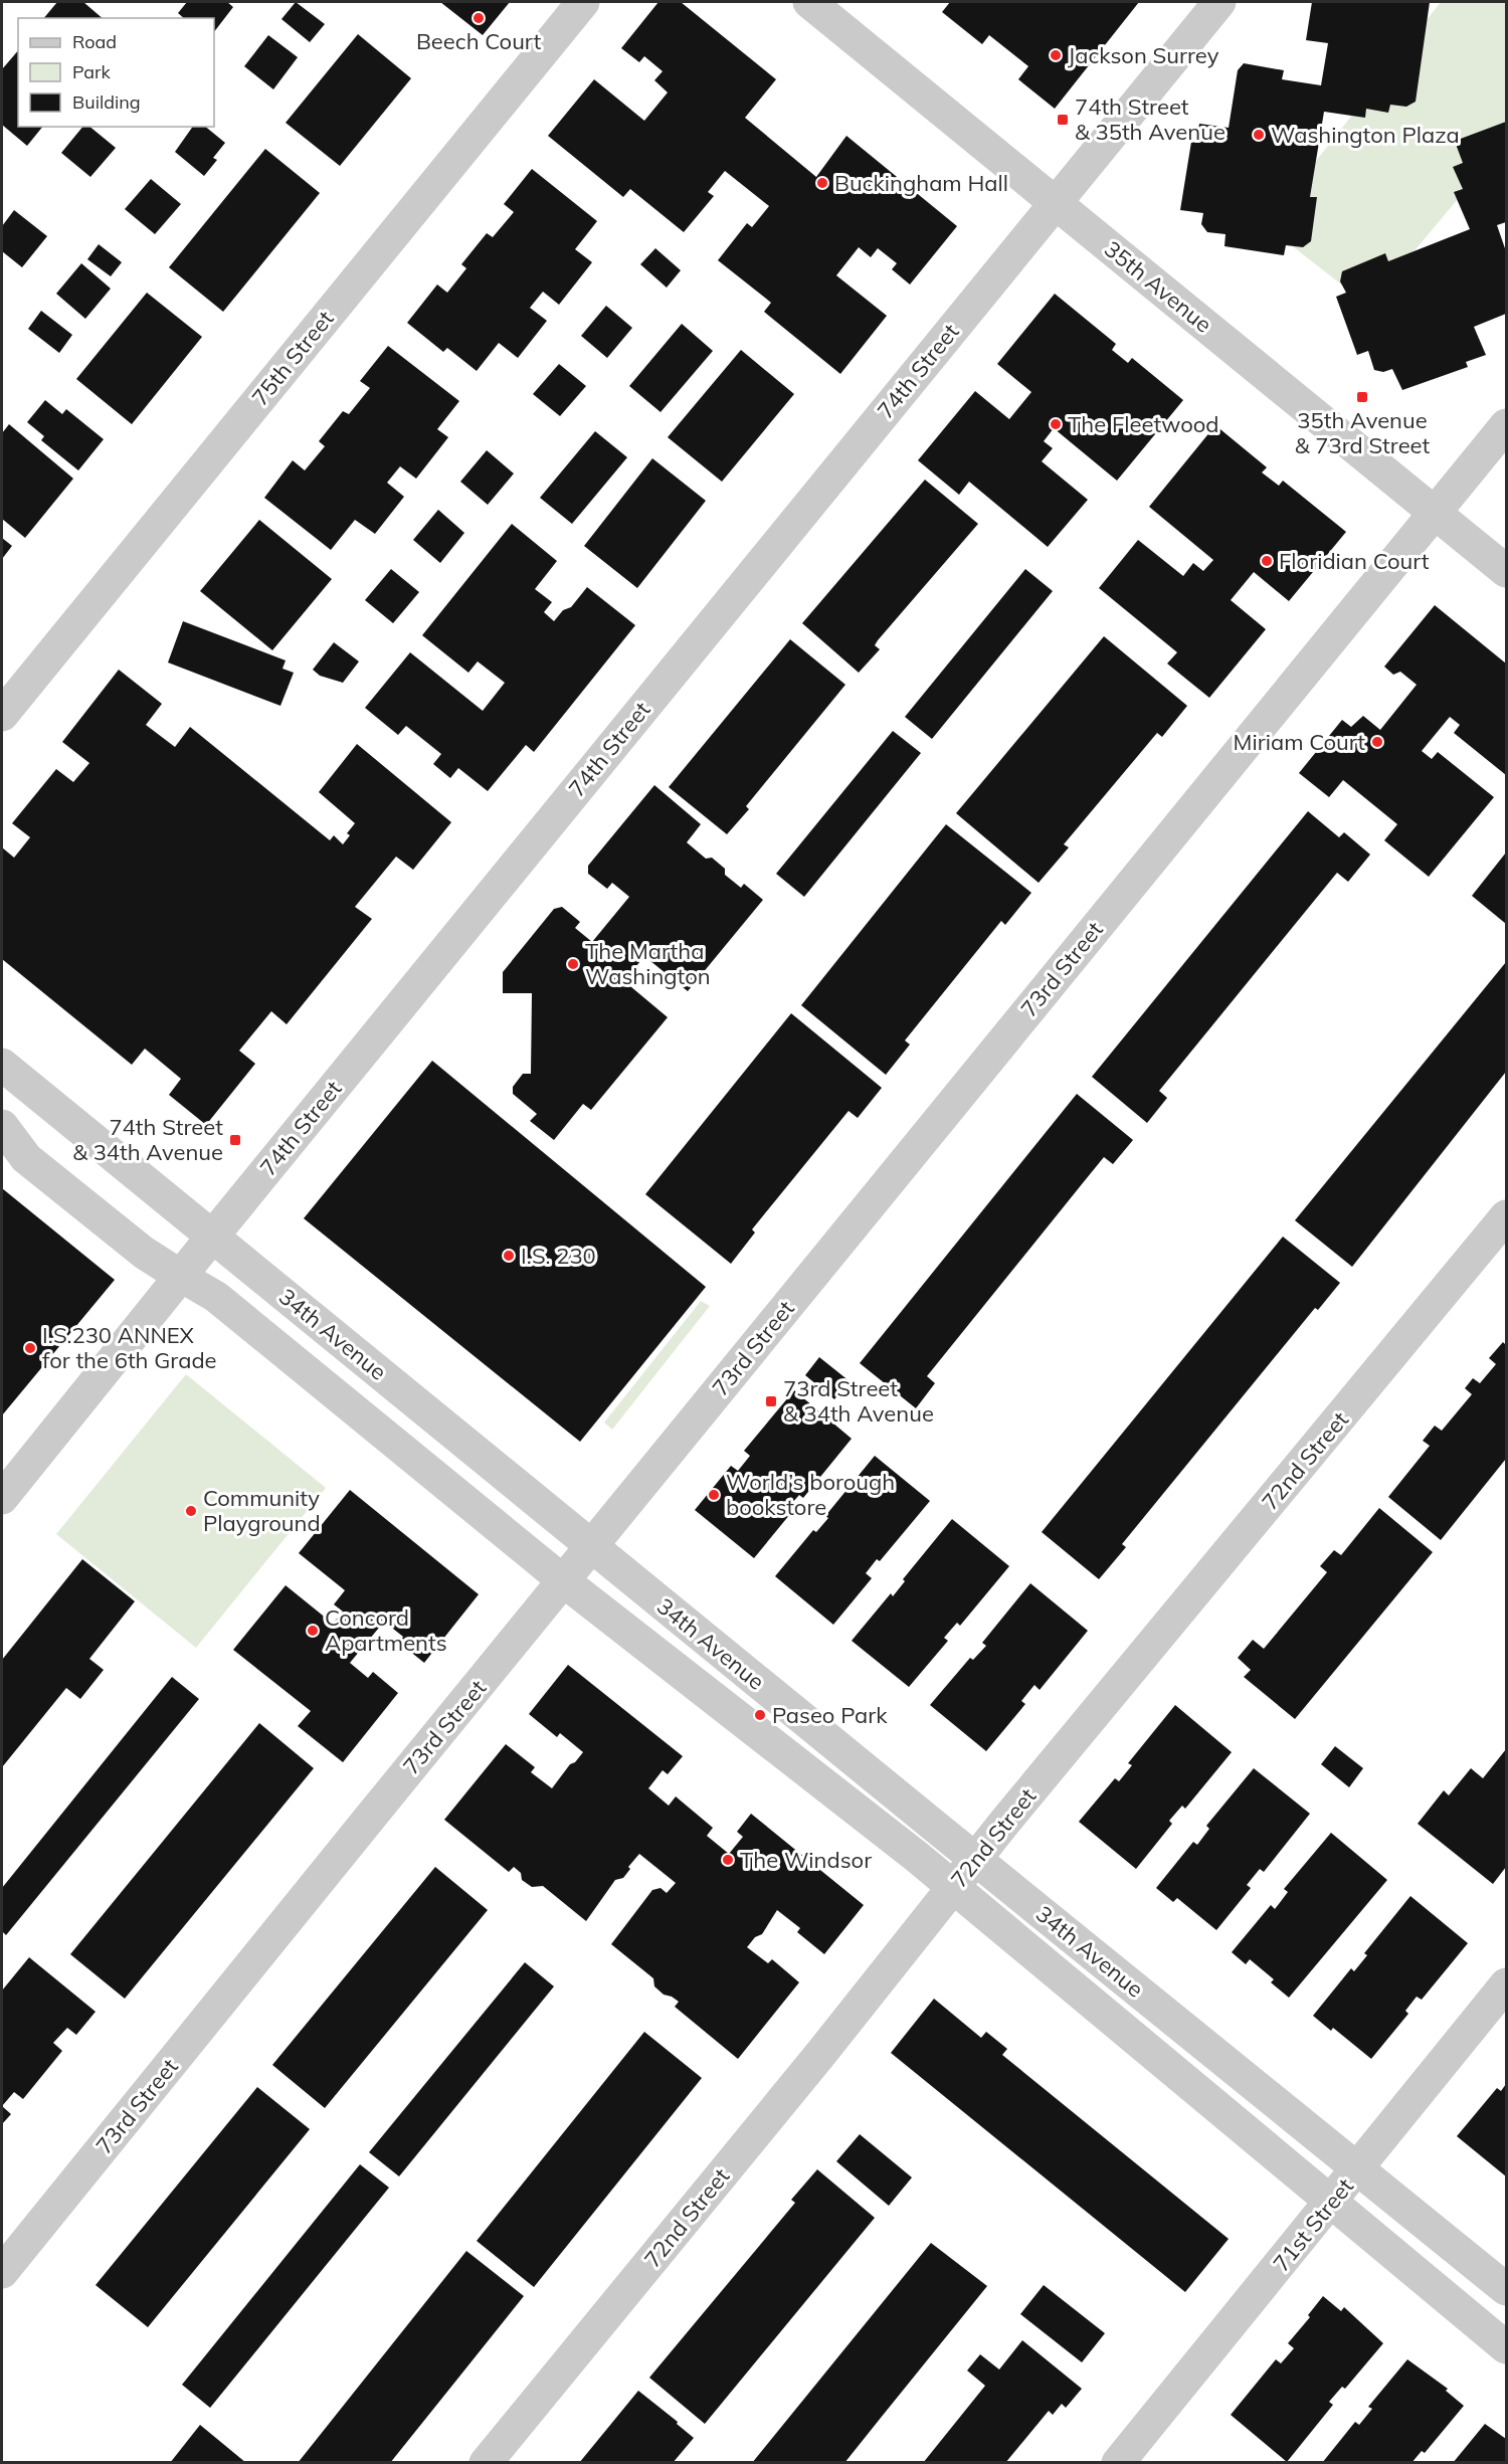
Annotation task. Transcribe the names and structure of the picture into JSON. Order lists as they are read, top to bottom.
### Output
{
  "streets": {
    "street": [
      "35th Avenue",
      "75th Street",
      "74th Street",
      "73rd Street",
      "34th Avenue",
      "72nd Street",
      "71st Street"
    ]
  },
  "crossings": [
    ["35th Avenue", "74th Street"],
    ["35th Avenue", "73rd Street"],
    ["74th Street", "34th Avenue"],
    ["73rd Street", "34th Avenue"],
    ["34th Avenue", "72nd Street"],
    ["34th Avenue", "71st Street"]
  ],
  "places": {
    "other": [
      "Beech Court",
      "Jackson Surrey",
      "Washington Plaza",
      "Buckingham Hall",
      "The Fleetwood",
      "Floridian Court",
      "Miriam Court",
      "The Martha Washington",
      "I.S. 230",
      "I.S.230 ANNEX for the 6th Grade",
      "World’s borough bookstore",
      "Community Playground",
      "Concord Apartments",
      "Paseo Park",
      "The Windsor"
    ],
    "transit": [
      "74th Street & 35th Avenue",
      "35th Avenue & 73rd Street",
      "74th Street & 34th Avenue",
      "73rd Street & 34th Avenue"
    ]
  },
  "legend": ["Road", "Park", "Building"]
}
